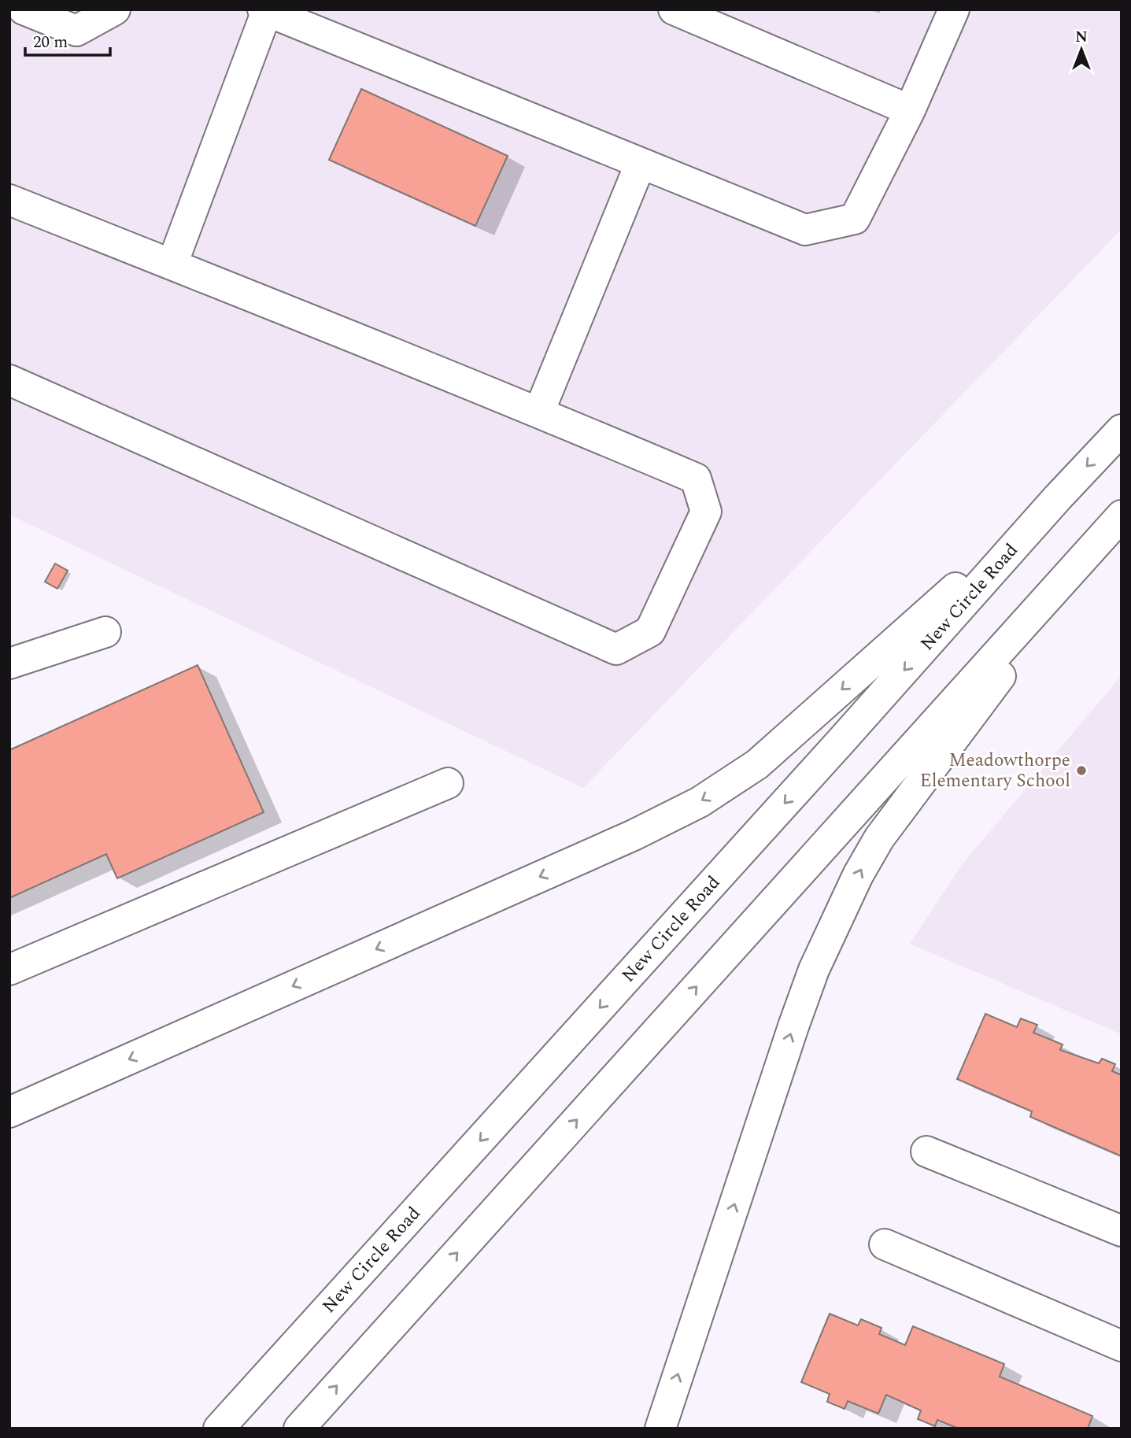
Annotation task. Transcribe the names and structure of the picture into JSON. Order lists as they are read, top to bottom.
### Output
{
  "streets": {
    "main road": ["New Circle Road"]
  },
  "places": ["Meadowthorpe Elementary School"],
  "scale_bar": "20 m",
  "north": "top"
}
